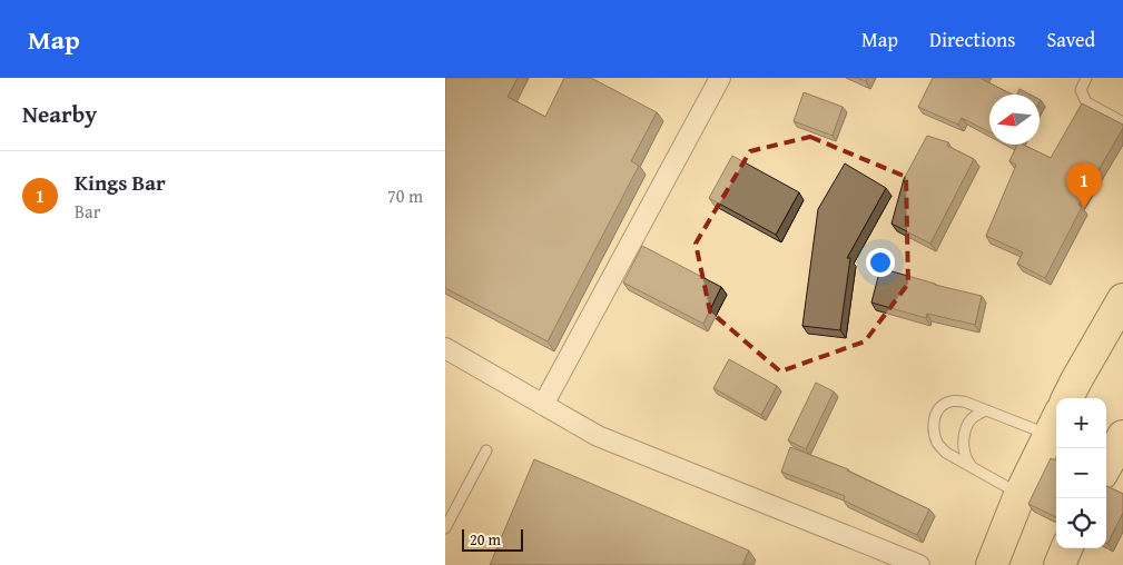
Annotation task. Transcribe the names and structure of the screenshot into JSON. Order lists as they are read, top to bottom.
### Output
{
  "scale_bar": "20 m",
  "north": "left",
  "page": {
    "header": "Map",
    "nav": ["Map", "Directions", "Saved"],
    "heading": "Nearby",
    "list": [
      {
        "mark": "1",
        "name": "Kings Bar",
        "note": "Bar",
        "value": "70 m"
      }
    ],
    "pins": "1",
    "map_buttons": ["+", "−"],
    "scale": "20 m"
  }
}
